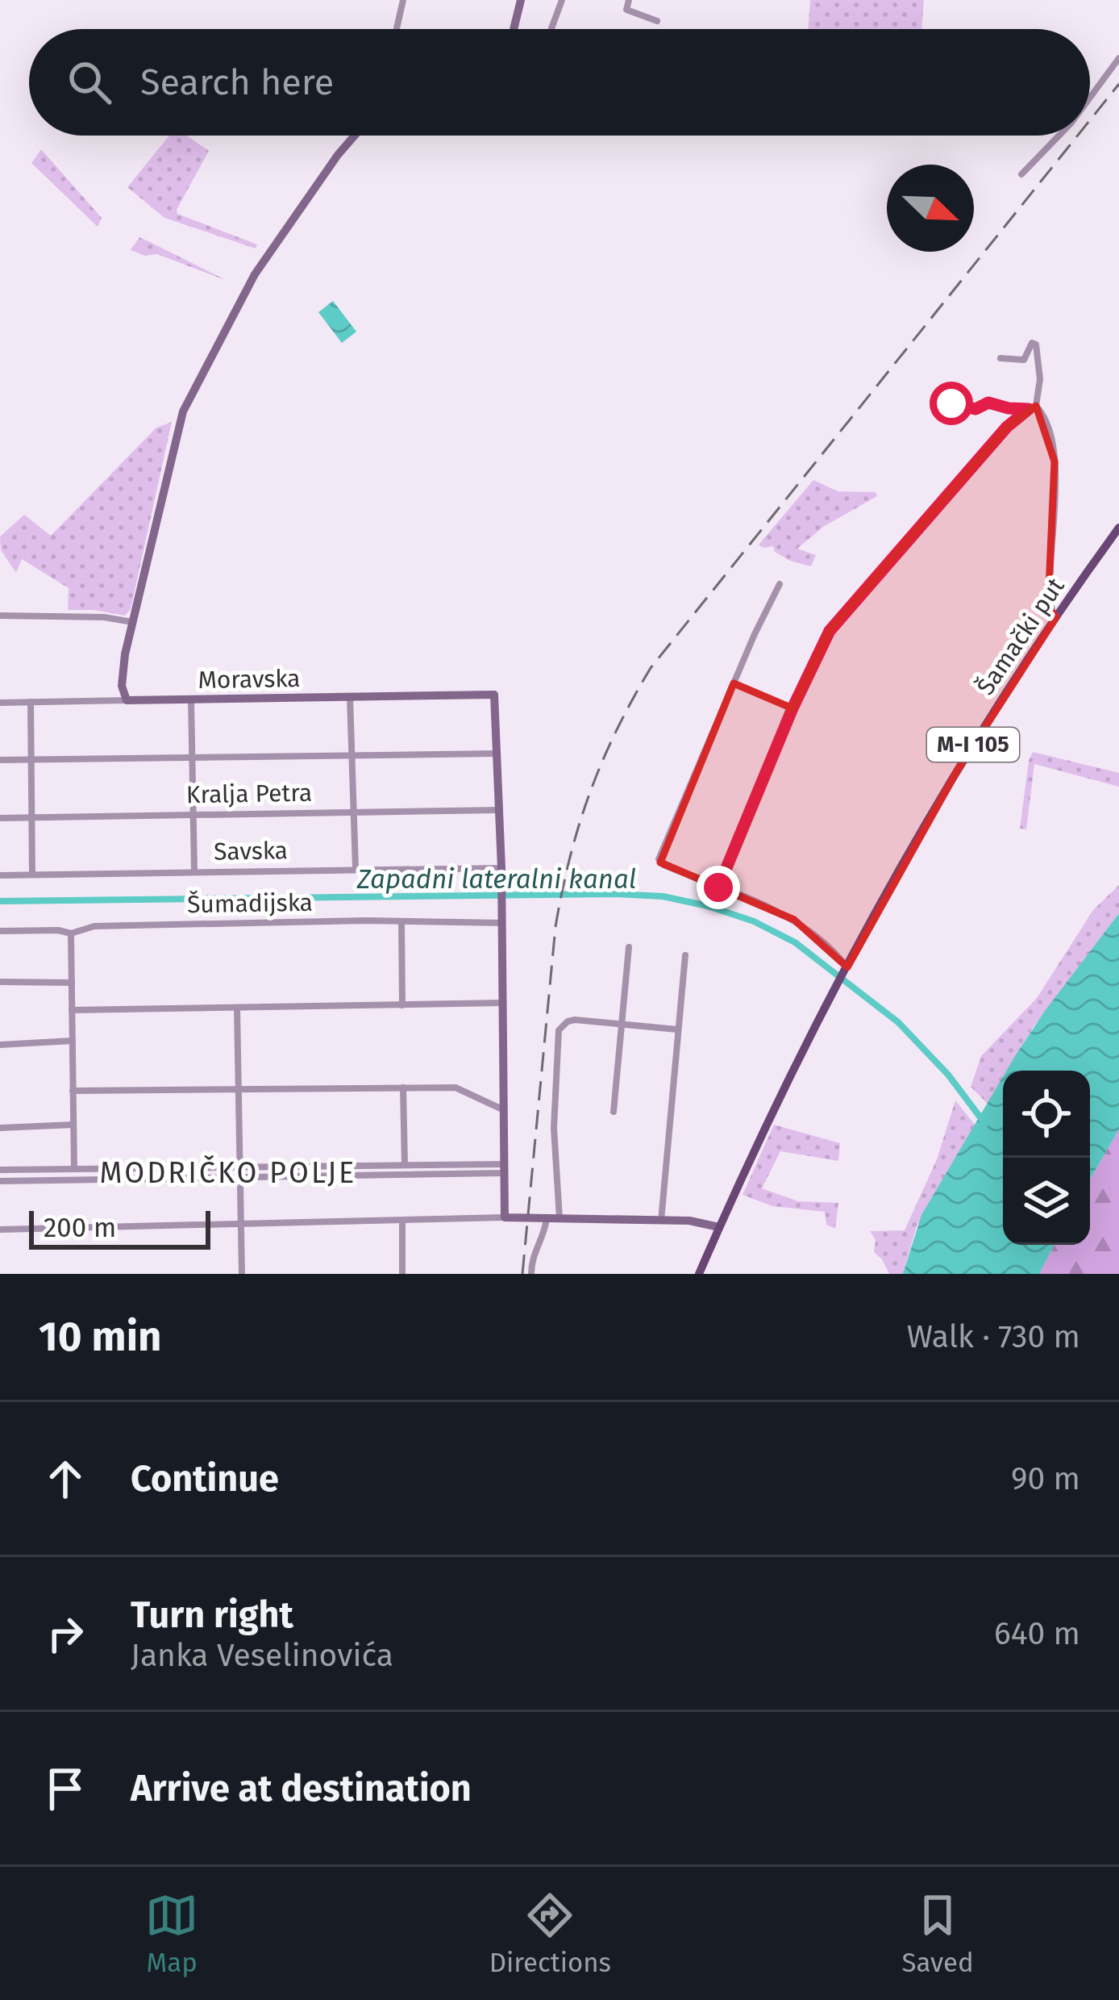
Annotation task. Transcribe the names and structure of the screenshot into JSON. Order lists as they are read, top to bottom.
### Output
{
  "streets": {
    "main road": ["Šamački put", "M-I 105"],
    "street": [
      "Moravska",
      "Kralja Petra",
      "Savska",
      "Šumadijska"
    ]
  },
  "crossings": [
    ["Šamački put", "M-I 105"]
  ],
  "districts": ["MODRIČKO POLJE"],
  "water": ["Zapadni lateralni kanal"],
  "scale_bar": "200 m",
  "north": "bottom right",
  "page": {
    "search": "Search here",
    "scale": "200 m",
    "heading": ["10 min", "Walk · 730 m"],
    "list": [
      ["Continue", "90 m"],
      ["Turn right", "Janka Veselinovića", "640 m"],
      "Arrive at destination"
    ],
    "nav": ["Map", "Directions", "Saved"]
  }
}
